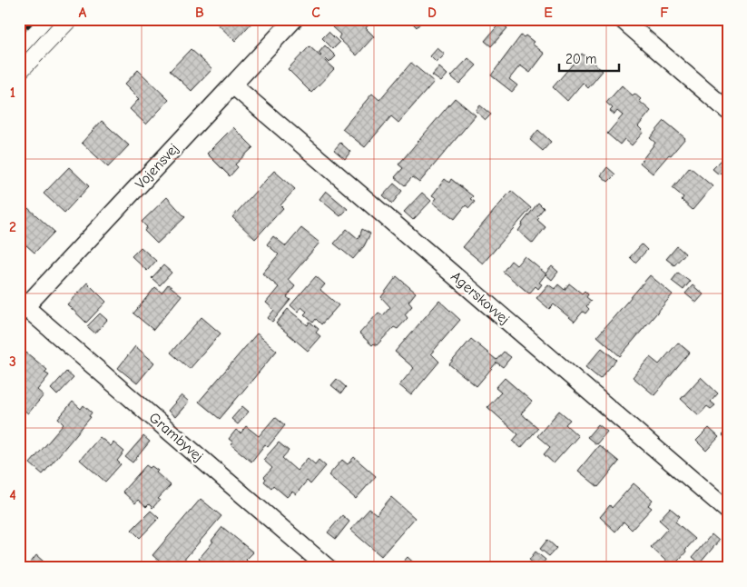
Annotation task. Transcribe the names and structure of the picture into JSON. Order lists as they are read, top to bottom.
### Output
{
  "streets": {
    "street": ["Vojensvej", "Agerskovvej", "Grambyvej"]
  },
  "crossings": [
    ["Vojensvej", "Agerskovvej"],
    ["Vojensvej", "Grambyvej"]
  ],
  "scale_bar": "20 m",
  "grid": {
    "columns": [
      "A",
      "B",
      "C",
      "D",
      "E",
      "F"
    ],
    "rows": [
      "1",
      "2",
      "3",
      "4"
    ]
  }
}
